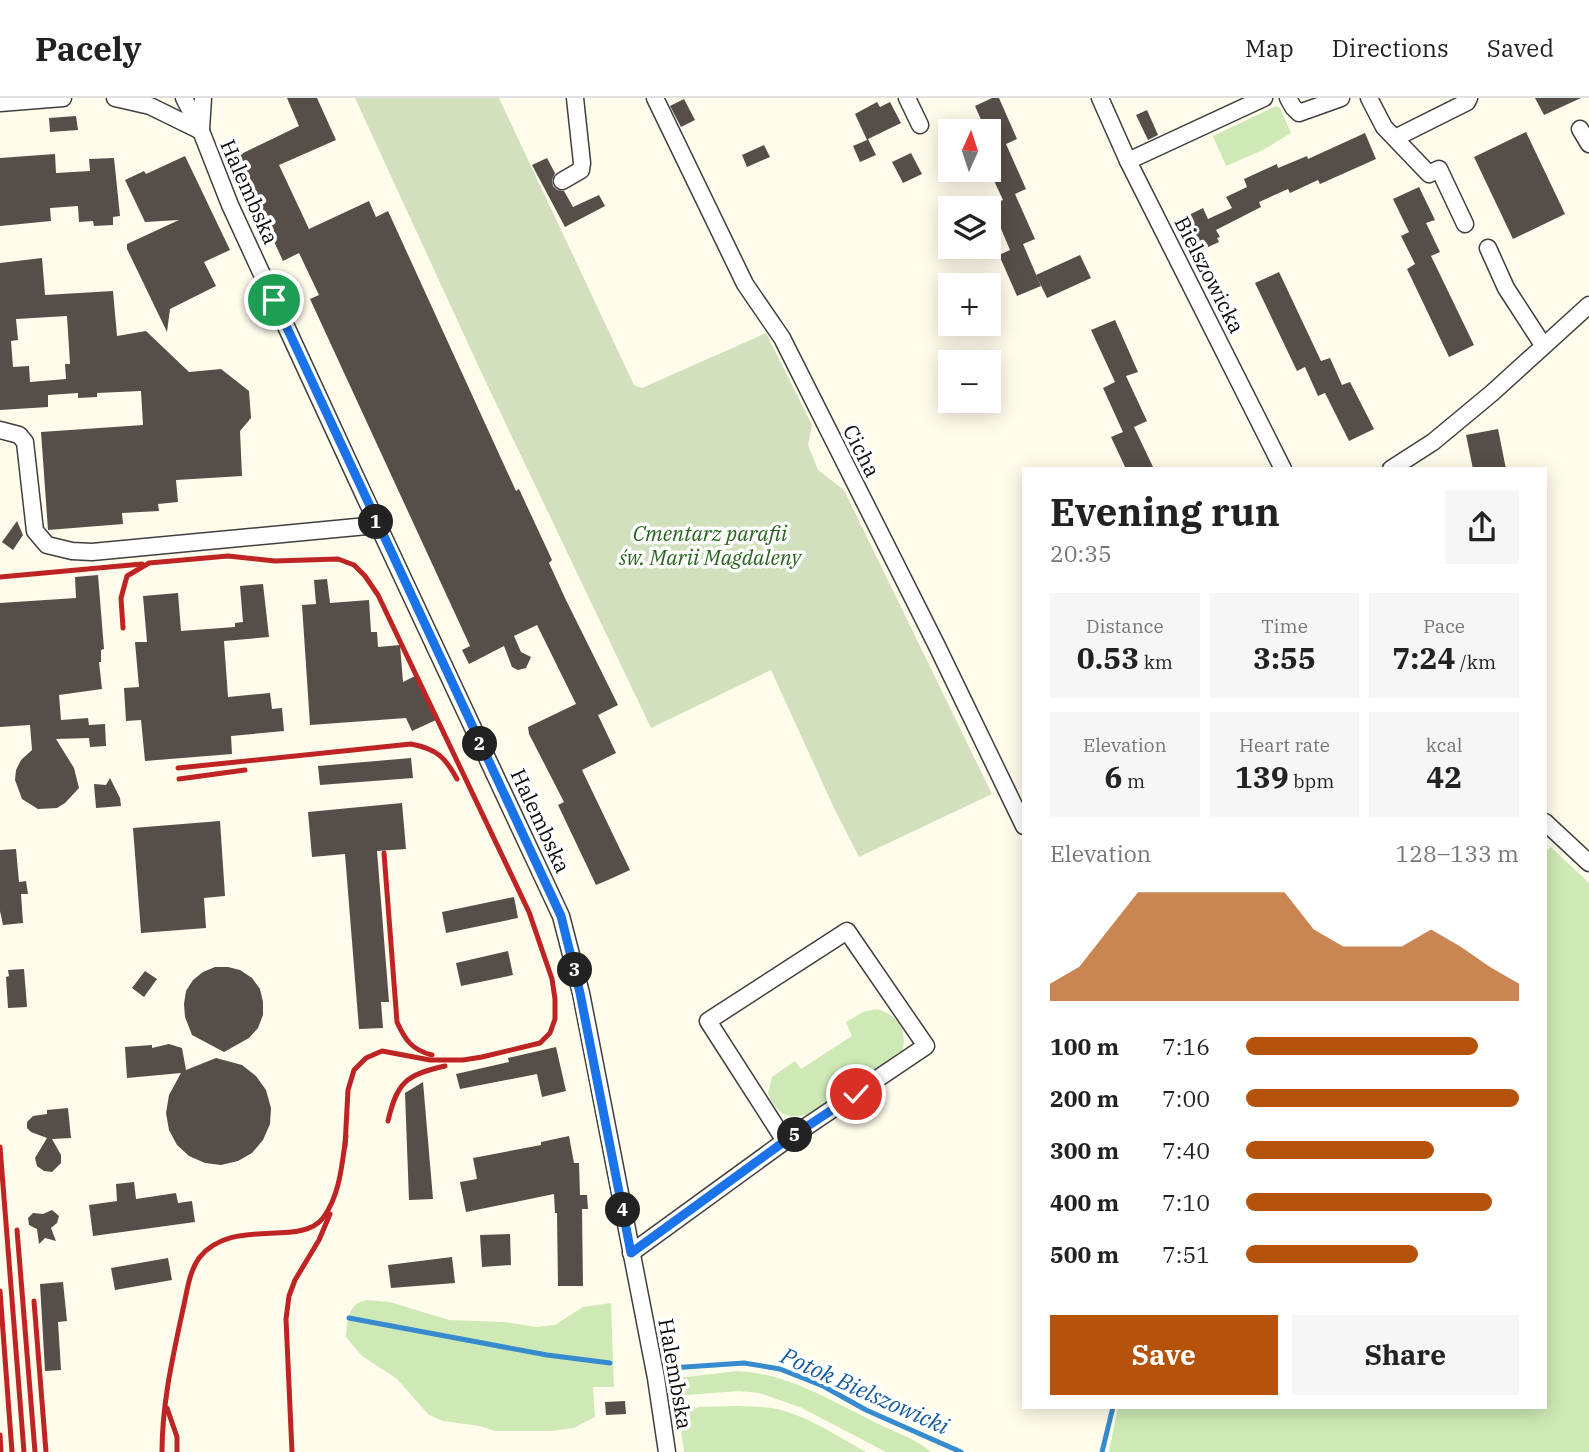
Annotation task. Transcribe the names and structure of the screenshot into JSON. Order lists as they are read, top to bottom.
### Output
{
  "streets": {
    "street": ["Halembska", "Bielszowicka", "Cicha"]
  },
  "water": ["Potok Bielszowicki"],
  "parks": ["Cmentarz parafii św. Marii Magdaleny"],
  "north": "top",
  "page": {
    "header": "Pacely",
    "nav": ["Map", "Directions", "Saved"],
    "map_buttons": ["+", "−"],
    "heading": ["Evening run", "20:35"],
    "pins": [
      "1",
      "2",
      "3",
      "5",
      "4"
    ],
    "stats": [
      ["Distance", "0.53 km"],
      ["Time", "3:55"],
      ["Pace", "7:24 /km"],
      ["Elevation", "6 m"],
      ["Heart rate", "139 bpm"],
      ["kcal", "42"]
    ],
    "chart": ["Elevation", "128–133 m"],
    "list": [
      {
        "name": "100 m",
        "note": "7:16"
      },
      {
        "name": "200 m",
        "note": "7:00"
      },
      {
        "name": "300 m",
        "note": "7:40"
      },
      {
        "name": "400 m",
        "note": "7:10"
      },
      {
        "name": "500 m",
        "note": "7:51"
      }
    ],
    "buttons": ["Save", "Share"]
  }
}
